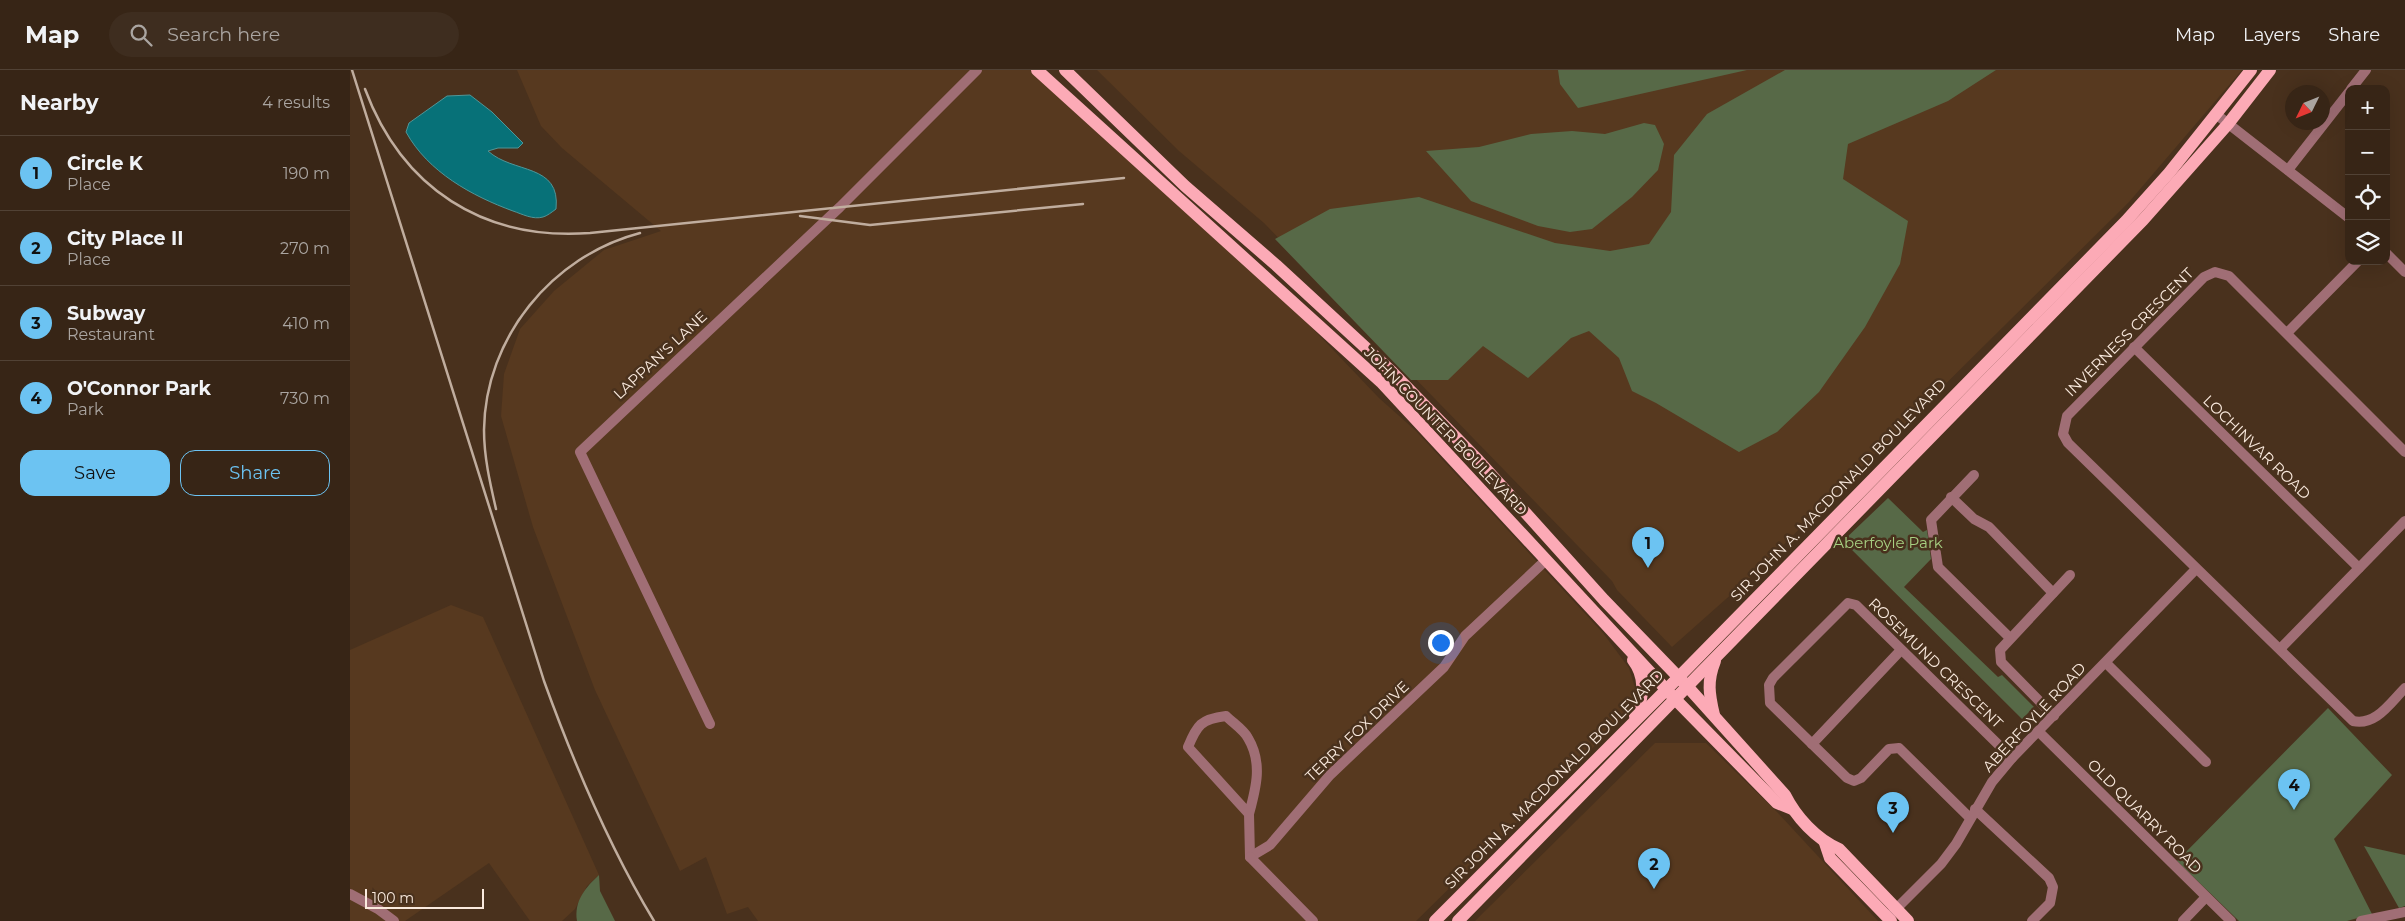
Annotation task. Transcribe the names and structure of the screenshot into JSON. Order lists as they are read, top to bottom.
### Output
{
  "streets": {
    "main road": ["JOHN COUNTER BOULEVARD", "SIR JOHN A. MACDONALD BOULEVARD"],
    "street": [
      "INVERNESS CRESCENT",
      "LAPPAN'S LANE",
      "LOCHINVAR ROAD",
      "ROSEMUND CRESCENT",
      "ABERFOYLE ROAD",
      "TERRY FOX DRIVE",
      "OLD QUARRY ROAD"
    ]
  },
  "crossings": [
    ["INVERNESS CRESCENT", "LOCHINVAR ROAD"],
    ["INVERNESS CRESCENT", "ABERFOYLE ROAD"],
    ["JOHN COUNTER BOULEVARD", "SIR JOHN A. MACDONALD BOULEVARD"],
    ["JOHN COUNTER BOULEVARD", "ABERFOYLE ROAD"],
    ["JOHN COUNTER BOULEVARD", "TERRY FOX DRIVE"],
    ["ROSEMUND CRESCENT", "ABERFOYLE ROAD"],
    ["ABERFOYLE ROAD", "OLD QUARRY ROAD"]
  ],
  "parks": ["Aberfoyle Park"],
  "scale_bar": "100 m",
  "north": "bottom left",
  "page": {
    "header": "Map",
    "search": "Search here",
    "nav": ["Map", "Layers", "Share"],
    "heading": ["Nearby", "4 results"],
    "map_buttons": ["+", "−"],
    "list": [
      {
        "mark": "1",
        "name": "Circle K",
        "note": "Place",
        "value": "190 m"
      },
      {
        "mark": "2",
        "name": "City Place II",
        "note": "Place",
        "value": "270 m"
      },
      {
        "mark": "3",
        "name": "Subway",
        "note": "Restaurant",
        "value": "410 m"
      },
      {
        "mark": "4",
        "name": "O'Connor Park",
        "note": "Park",
        "value": "730 m"
      }
    ],
    "buttons": ["Save", "Share"],
    "pins": [
      "1",
      "4",
      "3",
      "2"
    ],
    "scale": "100 m"
  }
}
